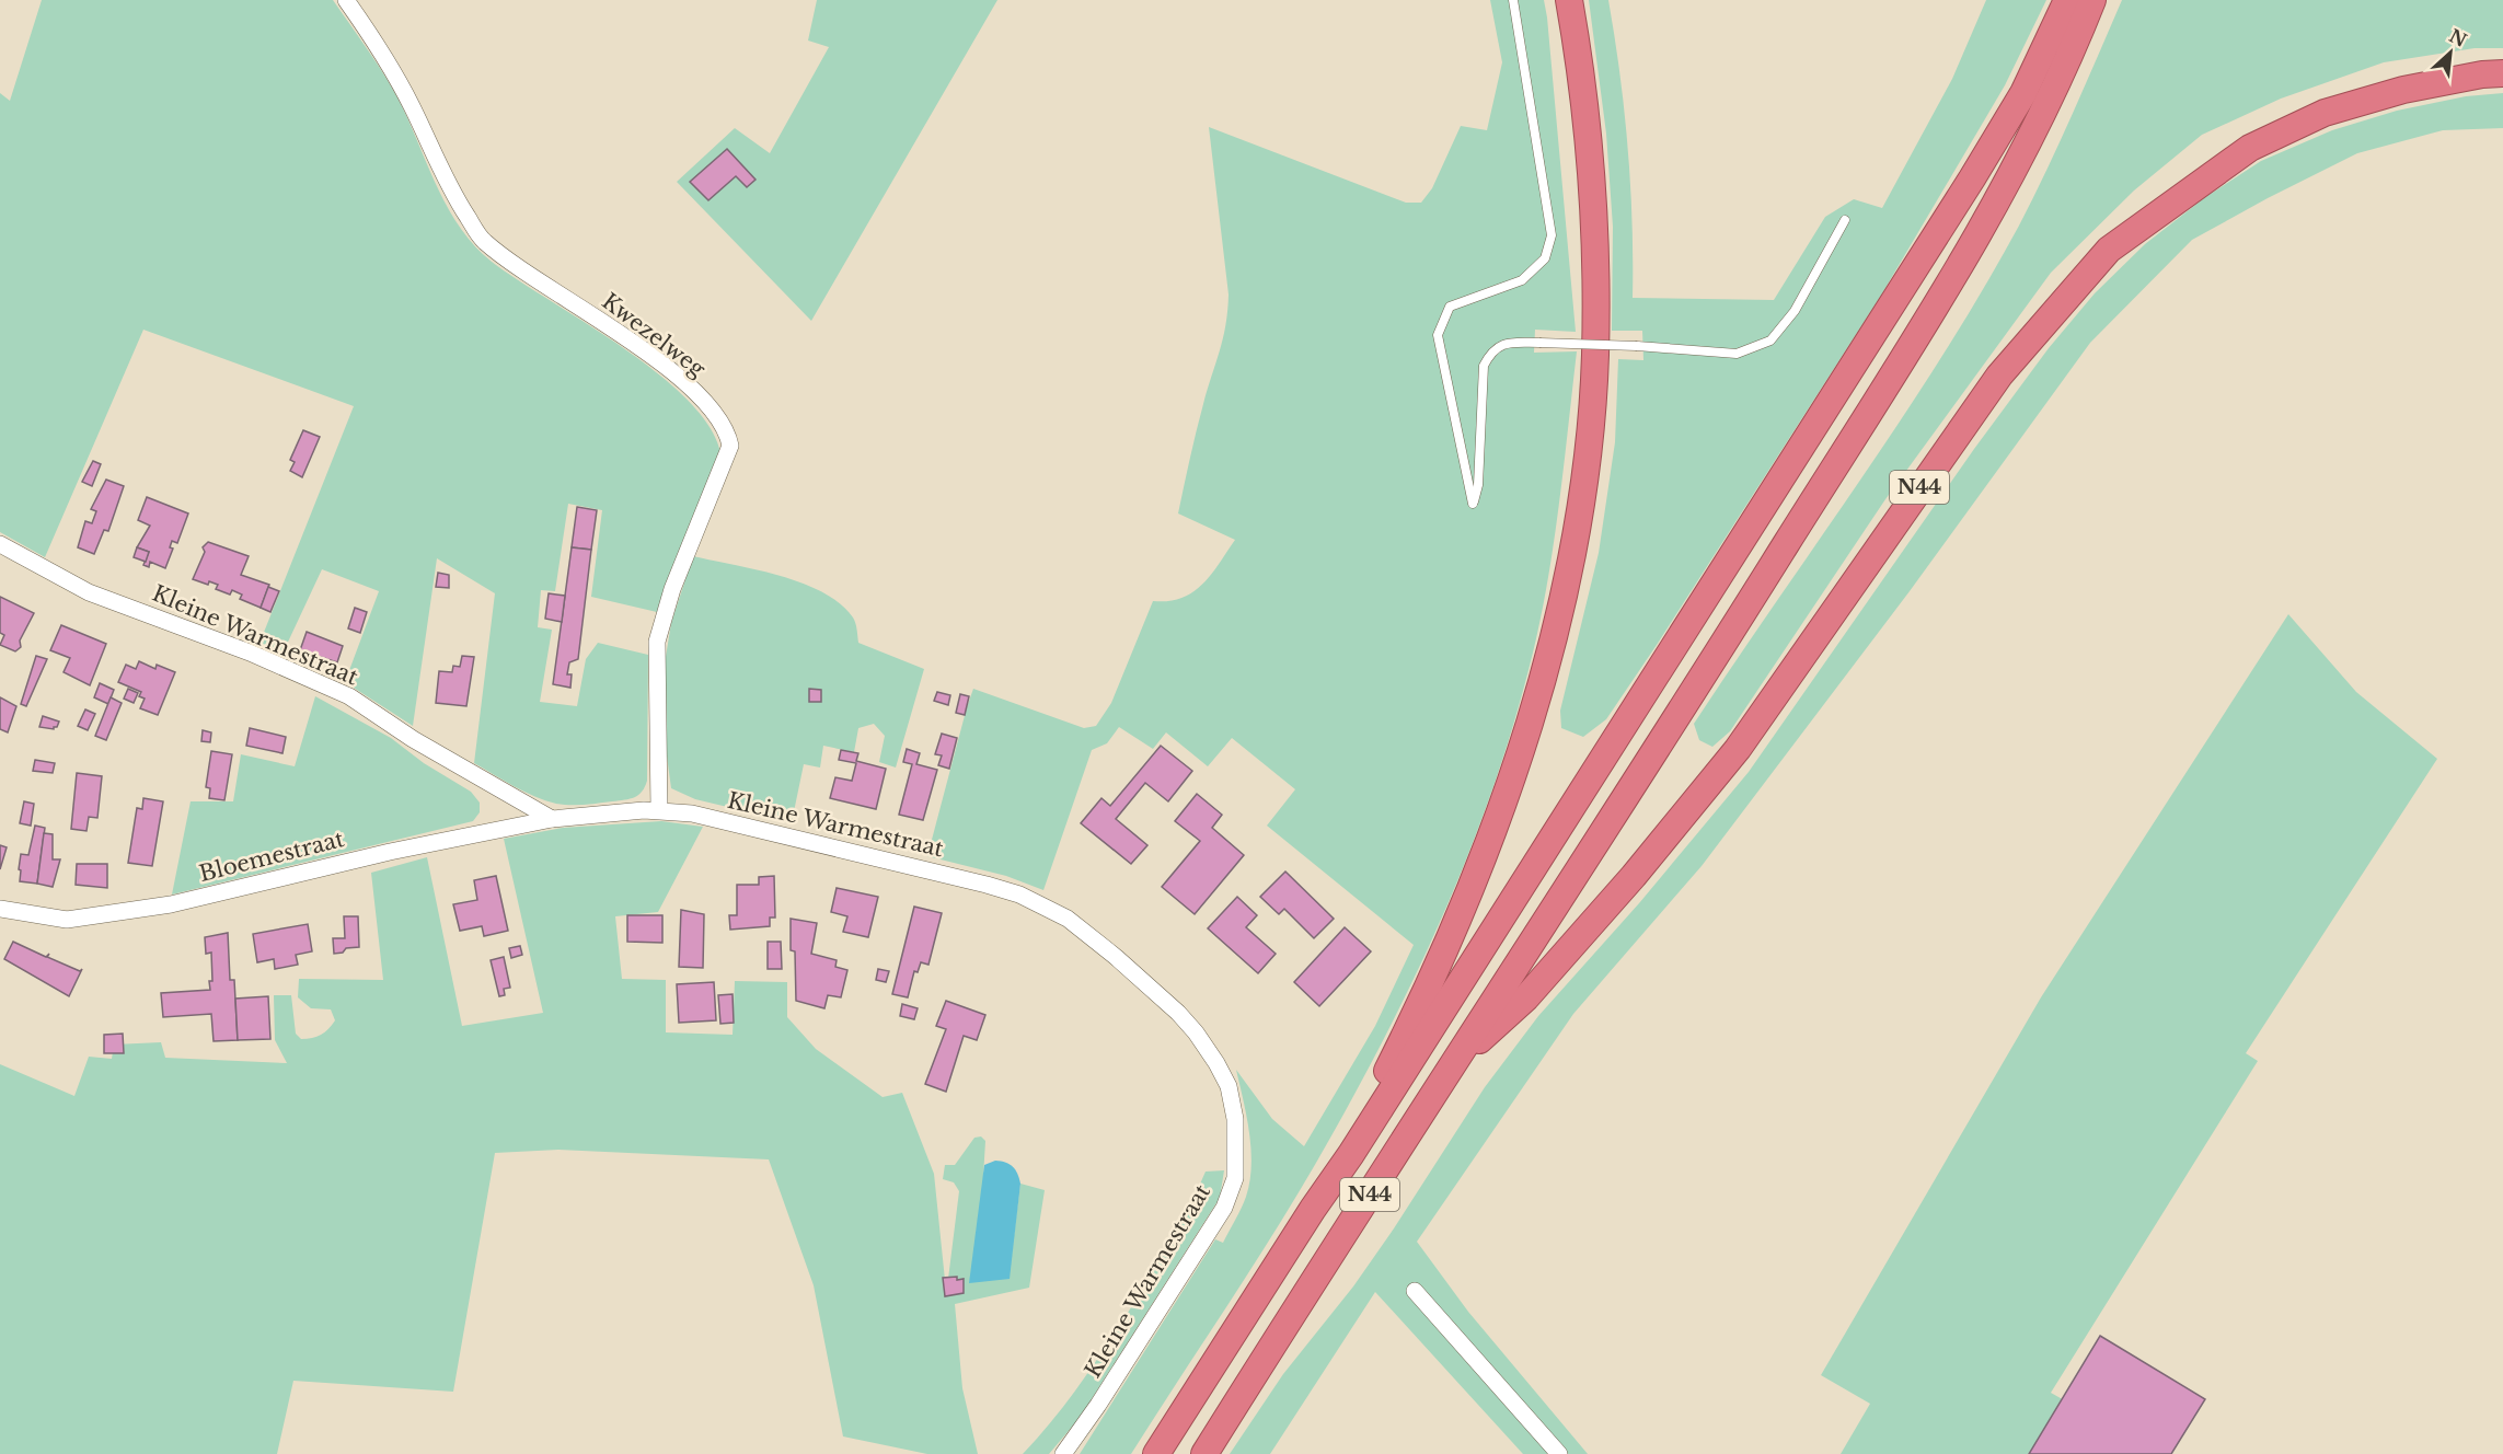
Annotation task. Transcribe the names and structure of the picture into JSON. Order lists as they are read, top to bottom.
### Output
{
  "streets": {
    "highway": ["N44"],
    "street": ["Kwezelweg", "Kleine Warmestraat", "Bloemestraat"]
  },
  "crossings": [
    ["Kwezelweg", "Kleine Warmestraat"],
    ["Kleine Warmestraat", "Bloemestraat"]
  ],
  "north": "top right"
}
